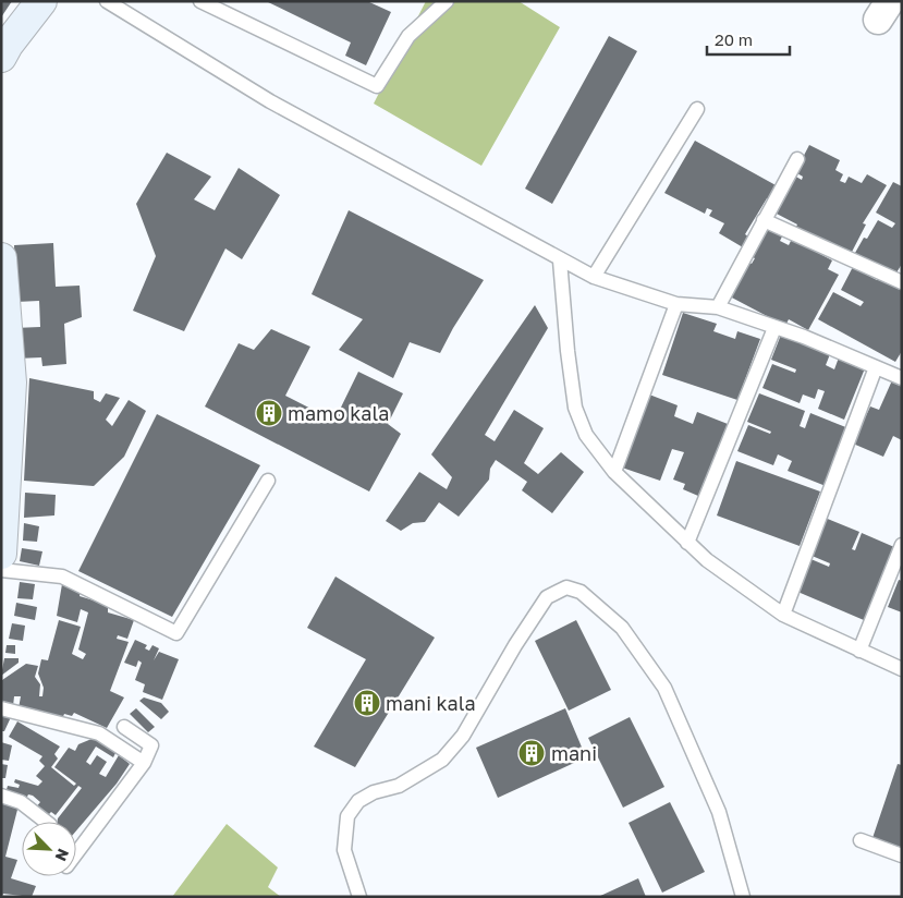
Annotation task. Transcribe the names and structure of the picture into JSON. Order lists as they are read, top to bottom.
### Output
{
  "places": {
    "building": ["mamo kala", "mani kala", "mani"]
  },
  "scale_bar": "20 m",
  "north": "bottom right"
}
